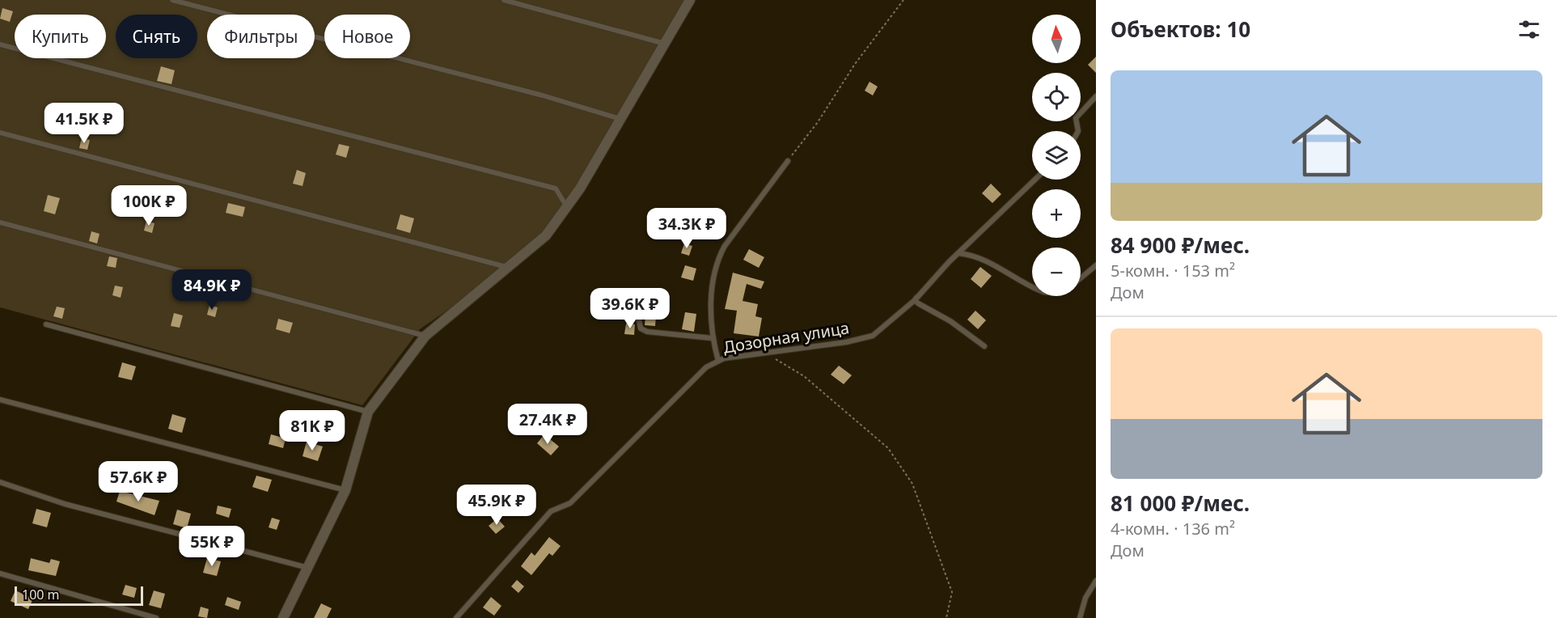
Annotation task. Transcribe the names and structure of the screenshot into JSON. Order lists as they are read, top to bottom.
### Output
{
  "streets": {
    "lane": ["Дозорная улица"]
  },
  "scale_bar": "100 m",
  "north": "top",
  "page": {
    "heading": "Объектов: 10",
    "map_buttons": ["+", "−"],
    "chip": [
      "Купить",
      "Снять",
      "Фильтры",
      "Новое"
    ],
    "list": [
      {
        "name": "84 900 ₽/мес.",
        "note": "5-комн. · 153 m² · Дом"
      },
      {
        "name": "81 000 ₽/мес.",
        "note": "4-комн. · 136 m² · Дом"
      }
    ],
    "price": [
      "41.5K ₽",
      "100K ₽",
      "34.3K ₽",
      "84.9K ₽",
      "39.6K ₽",
      "27.4K ₽",
      "81K ₽",
      "57.6K ₽",
      "45.9K ₽",
      "55K ₽"
    ],
    "scale": "100 m"
  }
}
